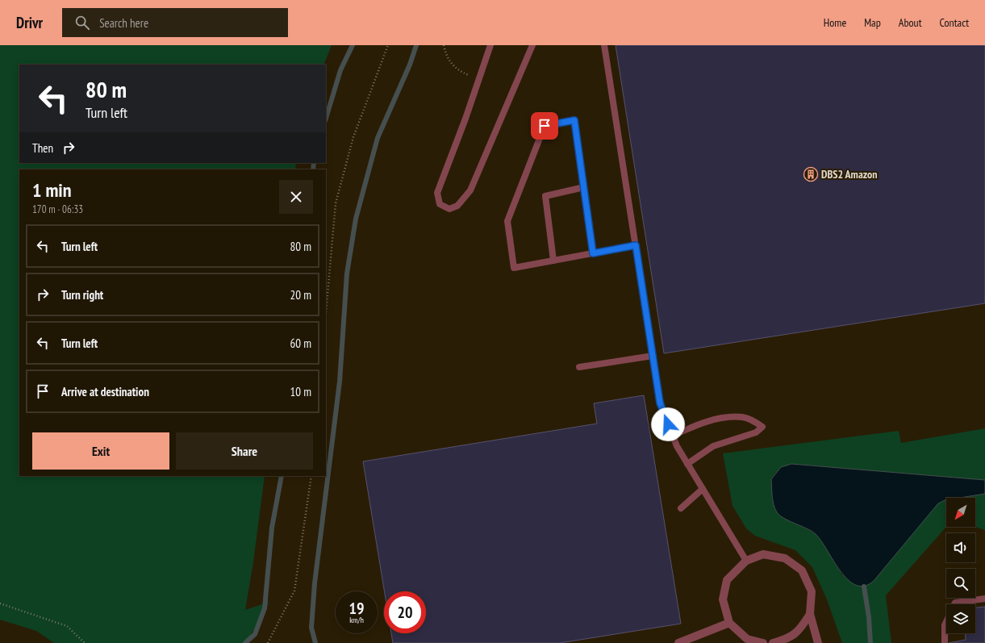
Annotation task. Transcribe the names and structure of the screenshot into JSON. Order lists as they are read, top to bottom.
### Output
{
  "places": {
    "building": ["DBS2 Amazon"]
  },
  "north": "bottom left",
  "page": {
    "header": "Drivr",
    "search": "Search here",
    "nav": [
      "Home",
      "Map",
      "About",
      "Contact"
    ],
    "turn": ["80 m", "Turn left"],
    "then": "Then",
    "heading": ["1 min", "170 m · 06:33"],
    "list": [
      {
        "name": "Turn left",
        "value": "80 m"
      },
      {
        "name": "Turn right",
        "value": "20 m"
      },
      {
        "name": "Turn left",
        "value": "60 m"
      },
      {
        "name": "Arrive at destination",
        "value": "10 m"
      }
    ],
    "buttons": ["Exit", "Share"],
    "speed": "19 km/h",
    "limit": "20"
  }
}
